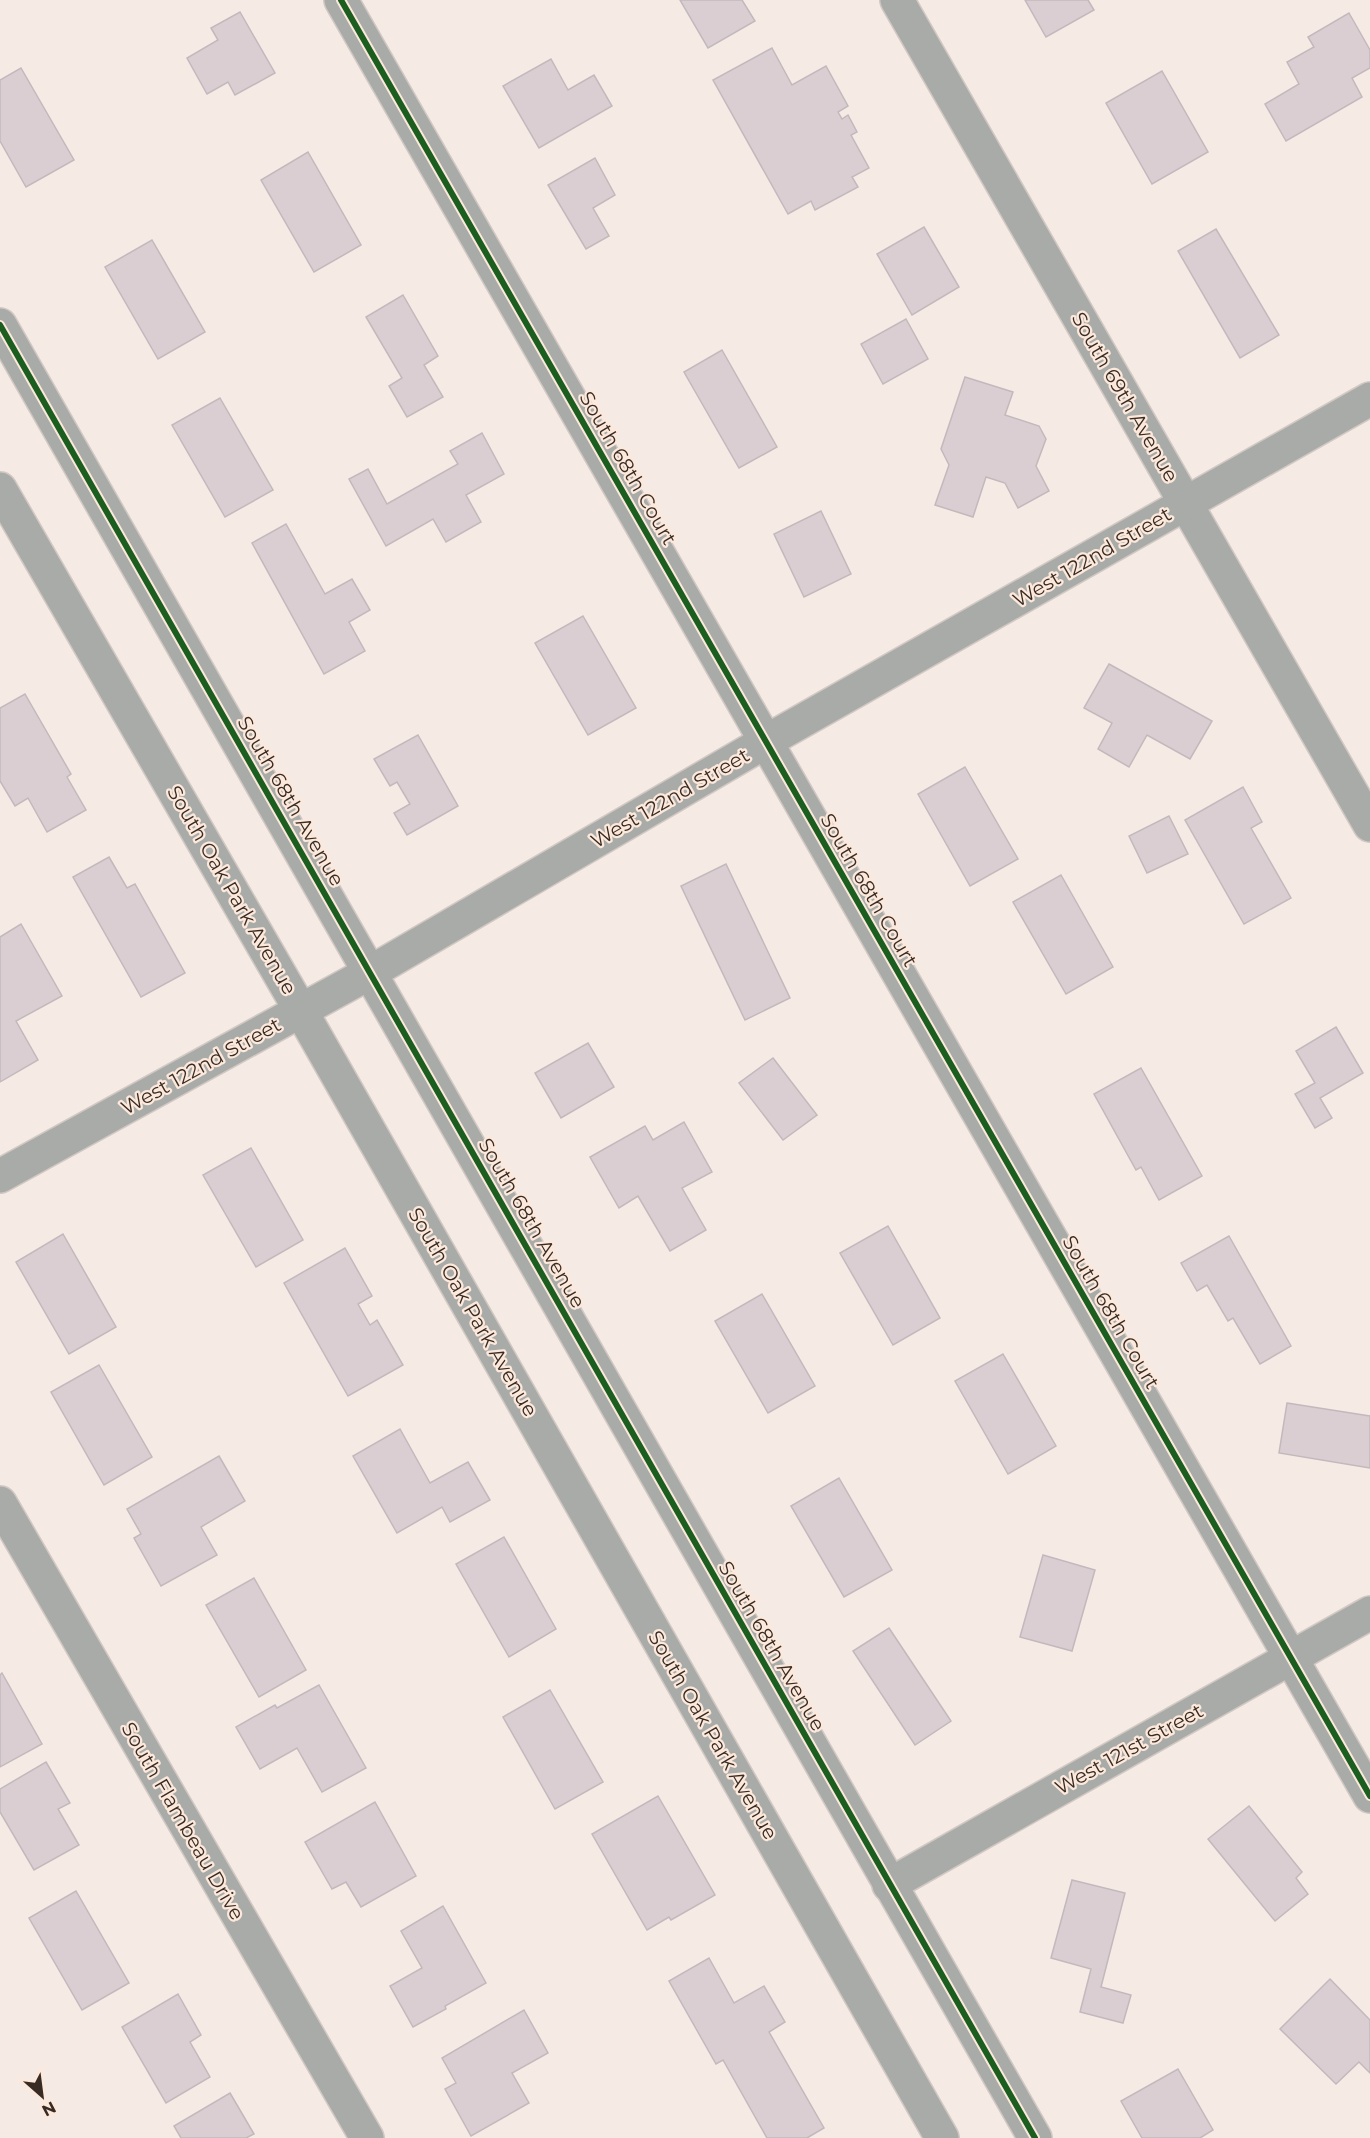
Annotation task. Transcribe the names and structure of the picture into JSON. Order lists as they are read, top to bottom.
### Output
{
  "streets": {
    "street": [
      "South 69th Avenue",
      "South 68th Court",
      "West 122nd Street",
      "South 68th Avenue",
      "South Oak Park Avenue",
      "West 121st Street",
      "South Flambeau Drive"
    ]
  },
  "crossings": [
    ["South 69th Avenue", "West 122nd Street"],
    ["South 68th Court", "West 122nd Street"],
    ["South 68th Court", "West 121st Street"],
    ["West 122nd Street", "South 68th Avenue"],
    ["West 122nd Street", "South Oak Park Avenue"],
    ["South 68th Avenue", "West 121st Street"]
  ],
  "north": "bottom right"
}
